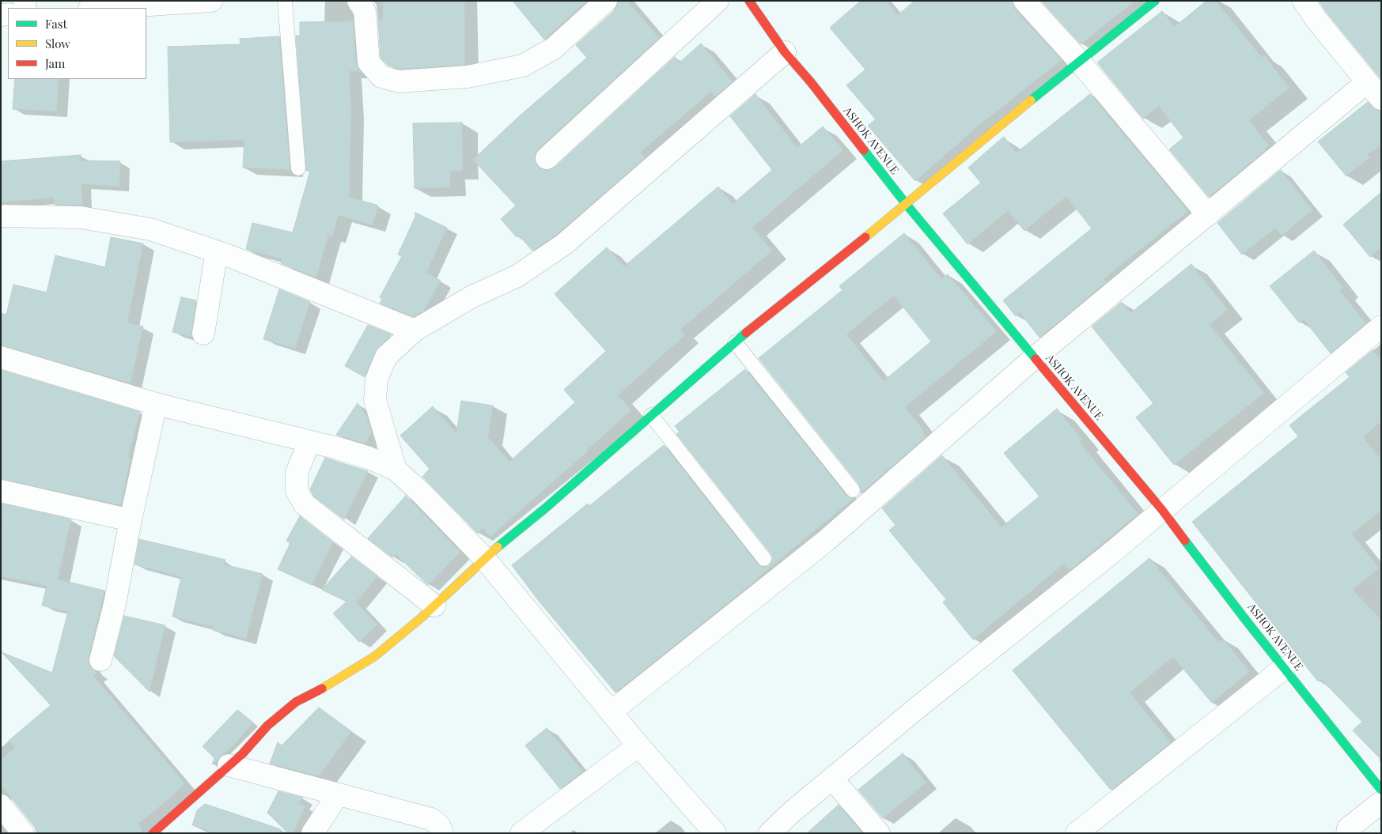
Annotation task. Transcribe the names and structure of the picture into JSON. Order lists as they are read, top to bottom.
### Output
{
  "streets": {
    "street": ["ASHOK AVENUE"]
  },
  "legend": ["Fast", "Slow", "Jam"]
}
